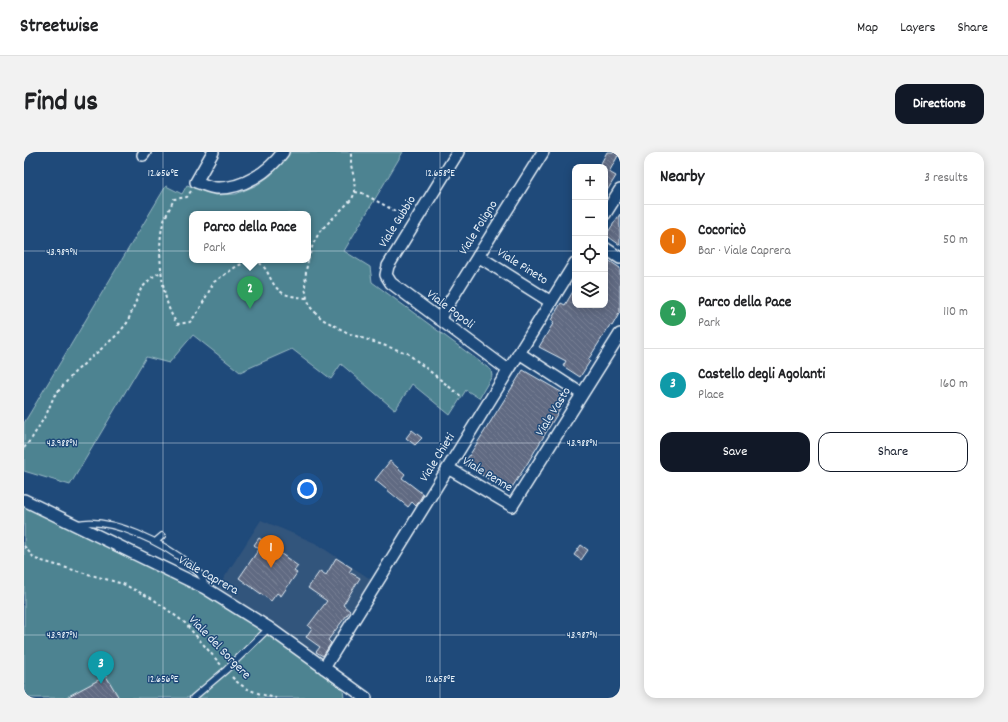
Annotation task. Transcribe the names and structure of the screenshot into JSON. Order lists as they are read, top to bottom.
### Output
{
  "streets": {
    "street": [
      "Viale Gubbio",
      "Viale Foligno",
      "Viale Pineto",
      "Viale Popoli",
      "Viale Vasto",
      "Viale Chieti",
      "Viale Penne",
      "Viale Caprera"
    ],
    "path": ["Viale del Sorgere"]
  },
  "crossings": [
    ["Viale Gubbio", "Viale Popoli"],
    ["Viale Foligno", "Viale Pineto"],
    ["Viale Foligno", "Viale Popoli"],
    ["Viale Pineto", "Viale Chieti"],
    ["Viale Popoli", "Viale Chieti"],
    ["Viale Vasto", "Viale Penne"],
    ["Viale Chieti", "Viale Penne"],
    ["Viale Chieti", "Viale Caprera"]
  ],
  "page": {
    "header": "Streetwise",
    "nav": ["Map", "Layers", "Share"],
    "title": "Find us",
    "buttons": [
      "Directions",
      ["Save", "Share"]
    ],
    "heading": ["Nearby", "3 results"],
    "map_buttons": ["+", "−"],
    "list": [
      {
        "mark": "1",
        "name": "Cocoricò",
        "note": "Bar · Viale Caprera",
        "value": "50 m"
      },
      {
        "mark": "2",
        "name": "Parco della Pace",
        "note": "Park",
        "value": "110 m"
      },
      {
        "mark": "3",
        "name": "Castello degli Agolanti",
        "note": "Place",
        "value": "160 m"
      }
    ],
    "popup": ["Parco della Pace", "Park"],
    "pins": ["2", "1", "3"]
  },
  "coordinates": [
    "12.656°E",
    "12.658°E",
    "43.989°N",
    "43.988°N",
    "43.987°N"
  ]
}
